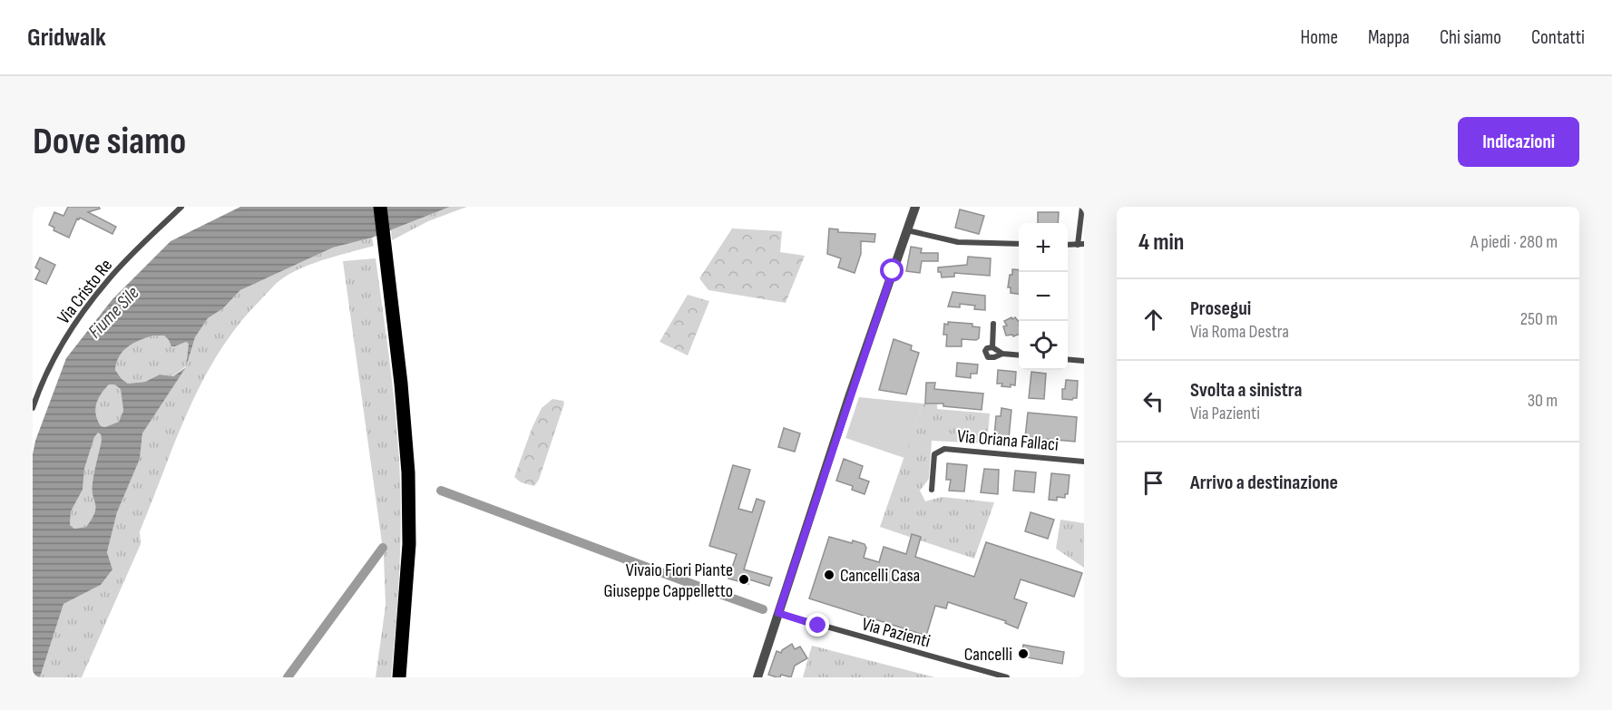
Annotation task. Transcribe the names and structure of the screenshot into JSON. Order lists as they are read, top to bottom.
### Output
{
  "streets": {
    "street": ["Via Cristo Re", "Via Oriana Fallaci", "Via Pazienti"]
  },
  "water": ["Fiume Sile"],
  "places": ["Cancelli Casa", "Vivaio Fiori Piante Giuseppe Cappelletto", "Cancelli"],
  "page": {
    "header": "Gridwalk",
    "nav": [
      "Home",
      "Mappa",
      "Chi siamo",
      "Contatti"
    ],
    "buttons": "Indicazioni",
    "title": "Dove siamo",
    "heading": ["4 min", "A piedi · 280 m"],
    "map_buttons": ["+", "−"],
    "list": [
      ["Prosegui", "Via Roma Destra", "250 m"],
      ["Svolta a sinistra", "Via Pazienti", "30 m"],
      "Arrivo a destinazione"
    ]
  }
}
